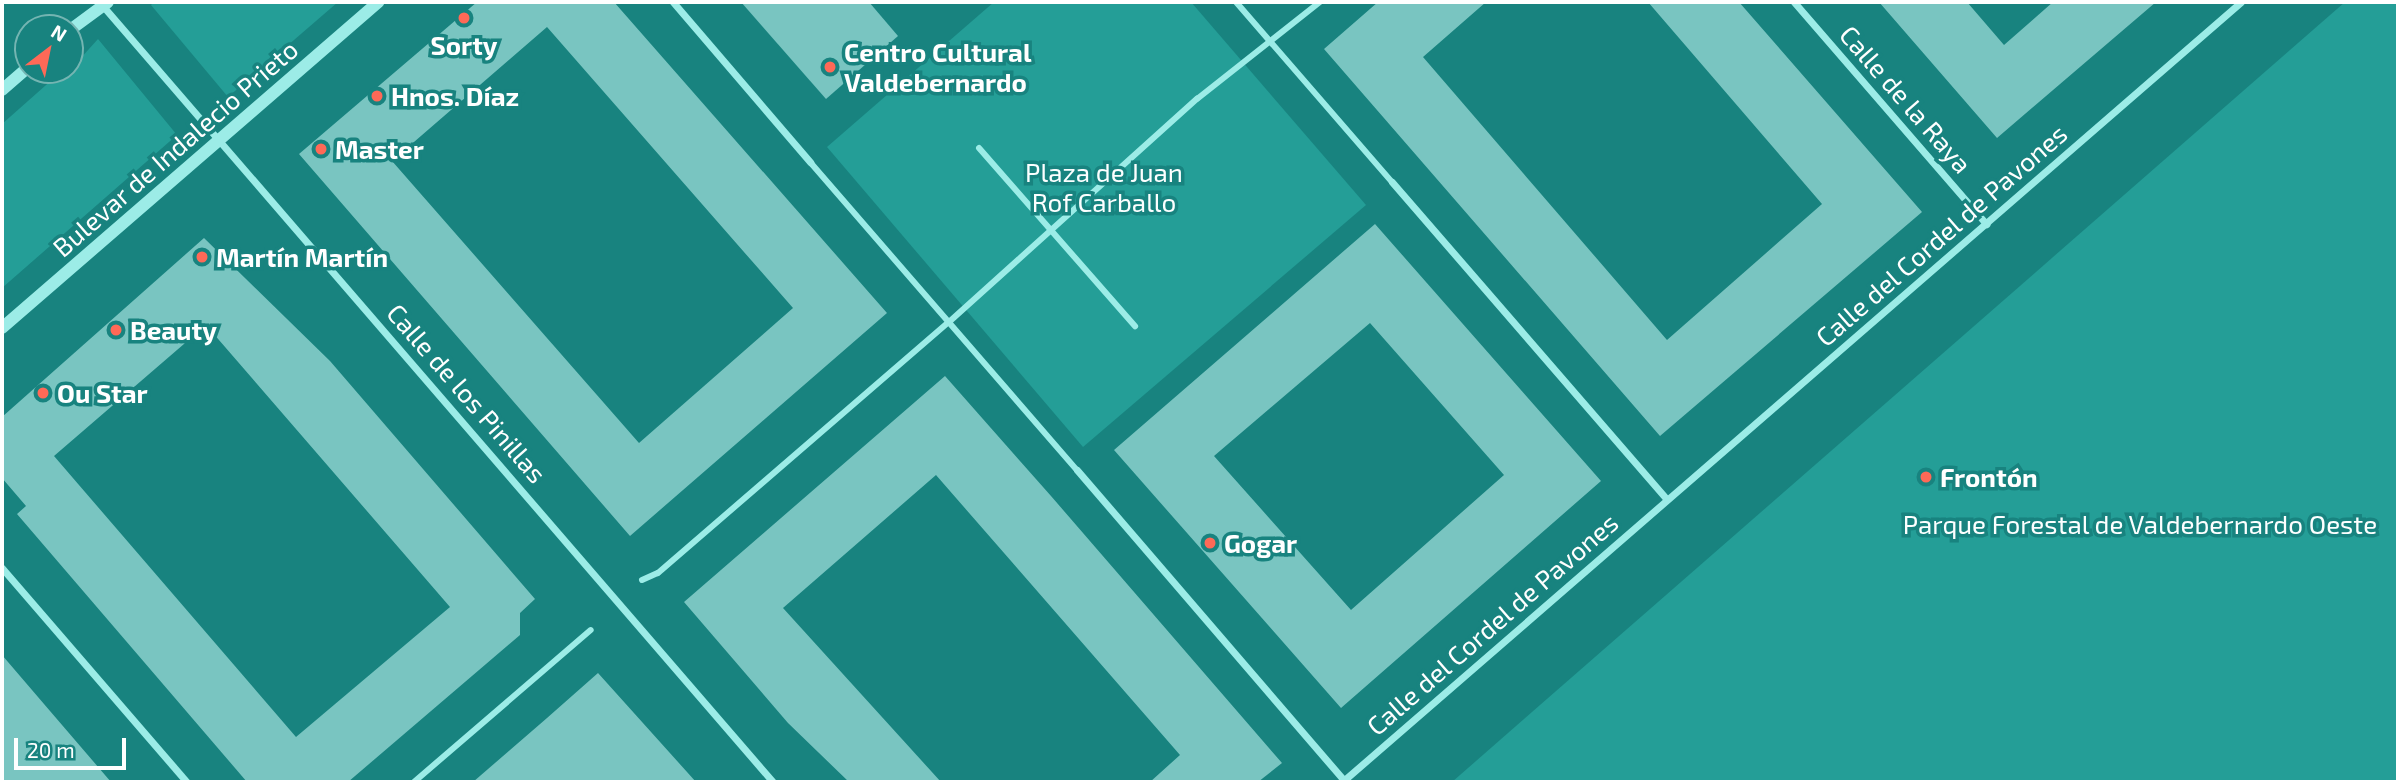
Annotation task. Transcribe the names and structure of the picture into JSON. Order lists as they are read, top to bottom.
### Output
{
  "streets": {
    "street": [
      "Calle de la Raya",
      "Bulevar de Indalecio Prieto",
      "Calle del Cordel de Pavones",
      "Calle de los Pinillas"
    ]
  },
  "crossings": [
    ["Calle de la Raya", "Calle del Cordel de Pavones"],
    ["Bulevar de Indalecio Prieto", "Calle de los Pinillas"]
  ],
  "parks": ["Plaza de Juan Rof Carballo", "Parque Forestal de Valdebernardo Oeste"],
  "places": [
    "Sorty",
    "Centro Cultural Valdebernardo",
    "Hnos. Díaz",
    "Master",
    "Martín Martín",
    "Beauty",
    "Ou Star",
    "Frontón",
    "Gogar"
  ],
  "scale_bar": "20 m",
  "north": "top right"
}
